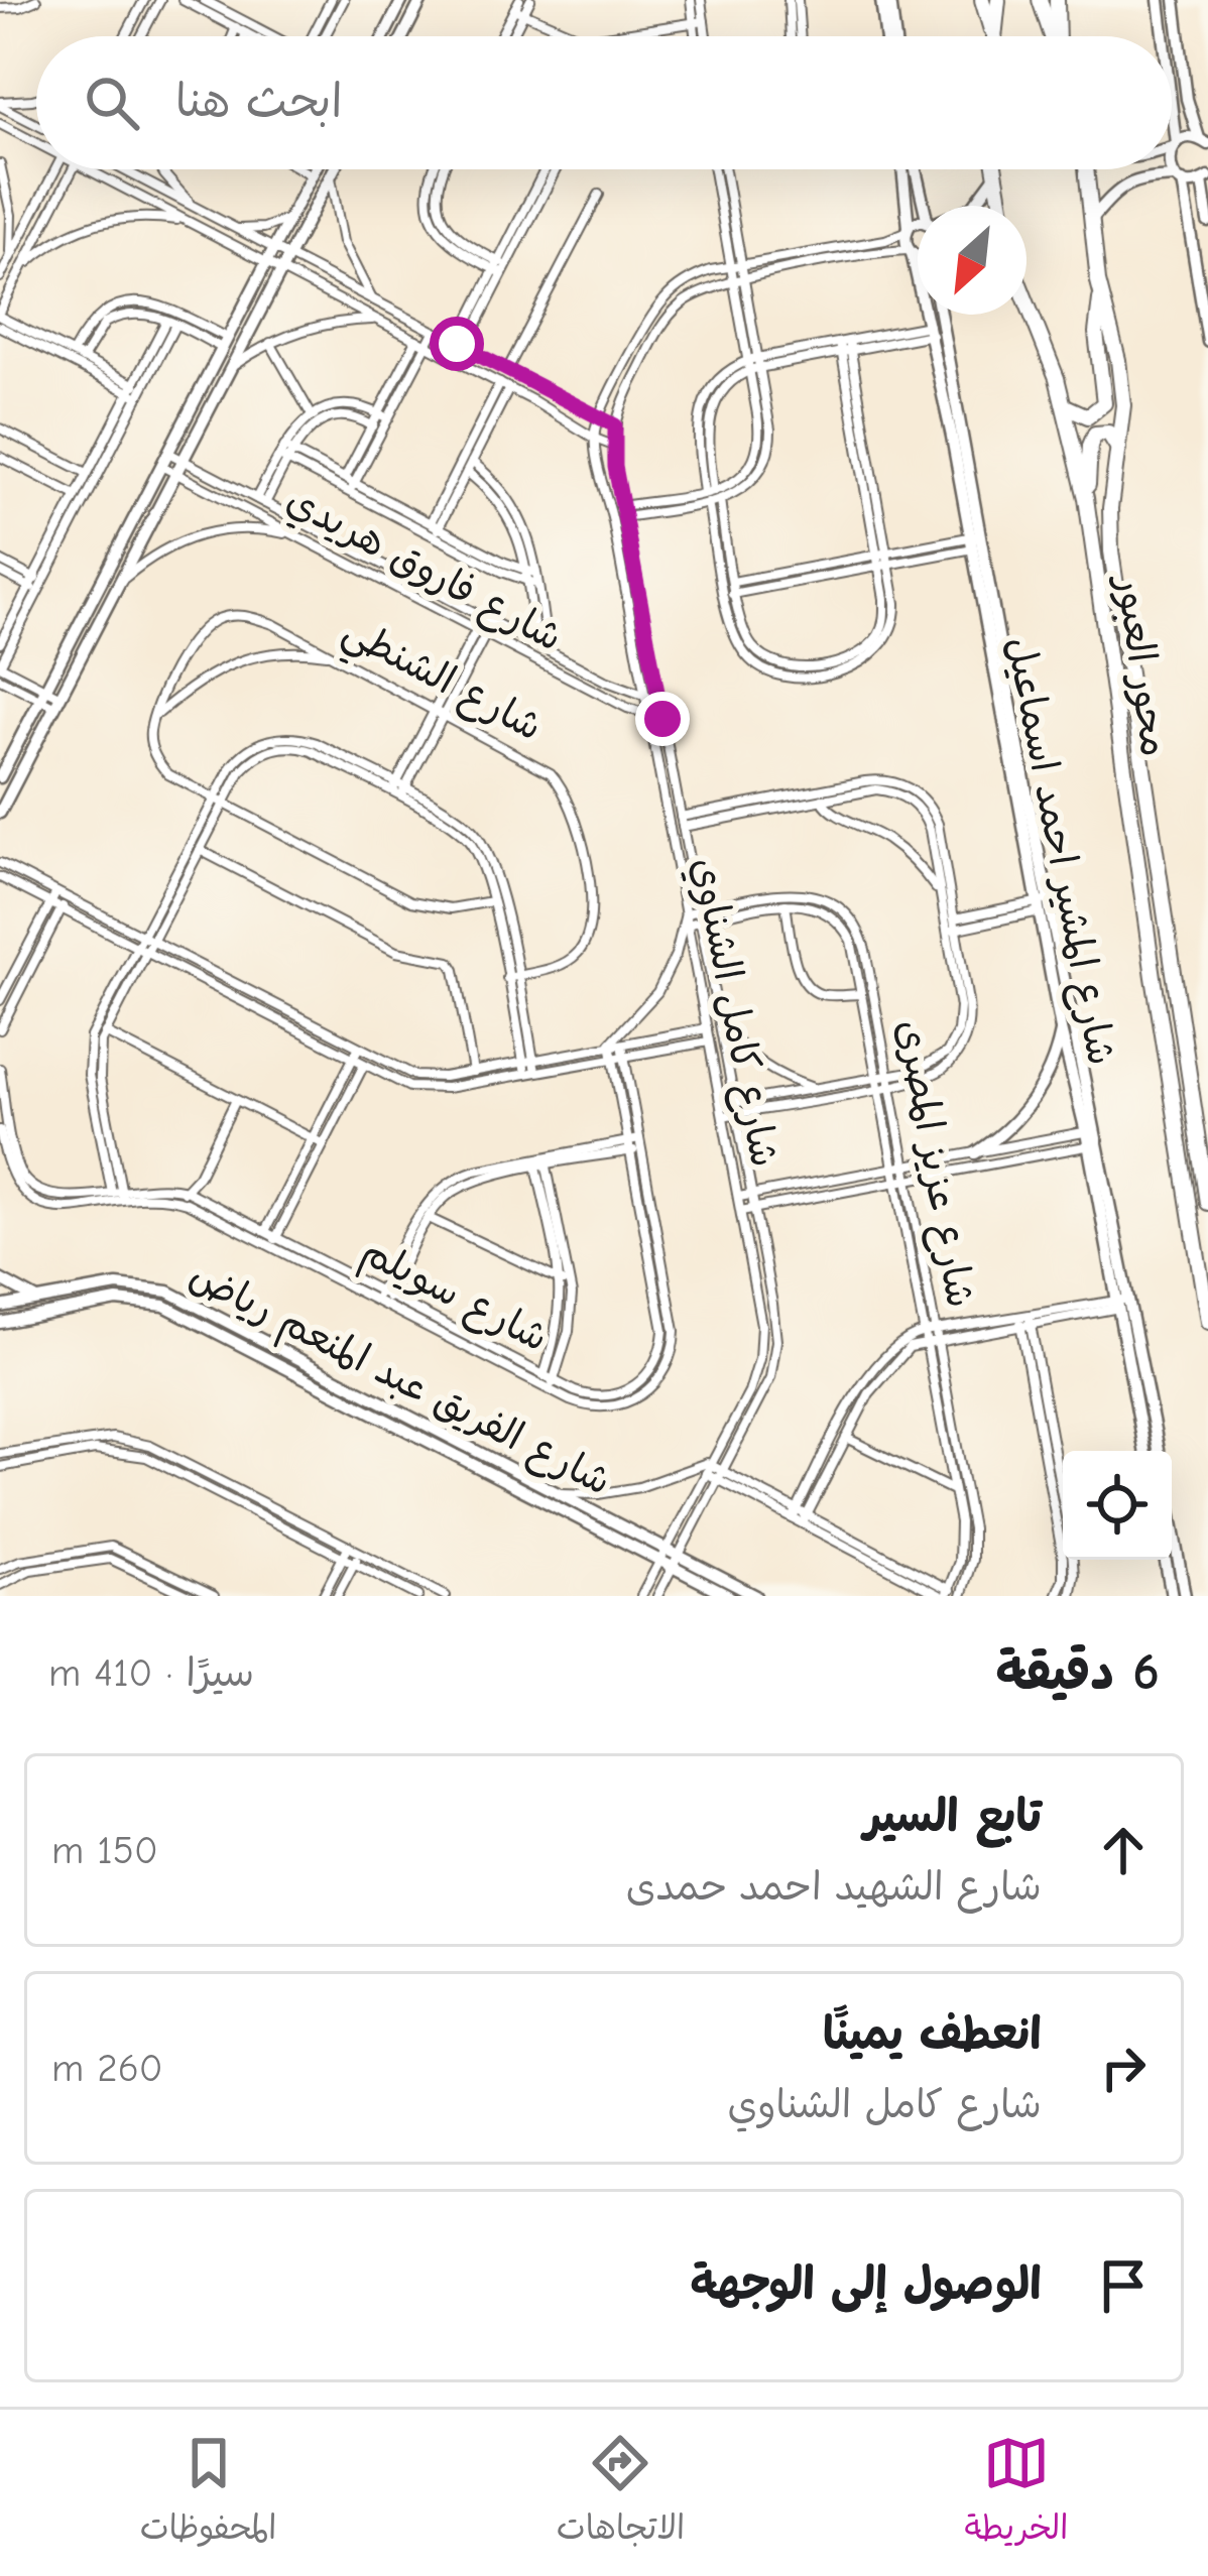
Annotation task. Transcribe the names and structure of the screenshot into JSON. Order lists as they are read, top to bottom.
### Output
{
  "streets": {
    "highway": ["محور العبور"],
    "street": [
      "شارع فاروق هريدي",
      "شارع الشنطي",
      "شارع المشير احمد اسماعيل",
      "شارع كامل الشناوي",
      "شارع عزيز المصرى",
      "شارع سويلم",
      "شارع الفريق عبد المنعم رياض"
    ]
  },
  "crossings": [
    ["شارع فاروق هريدي", "شارع كامل الشناوي"],
    ["شارع المشير احمد اسماعيل", "شارع كامل الشناوي"],
    ["شارع كامل الشناوي", "شارع عزيز المصرى"],
    ["شارع كامل الشناوي", "شارع الفريق عبد المنعم رياض"]
  ],
  "north": "bottom left",
  "page": {
    "search": "ابحث هنا",
    "heading": ["6 دقيقة", "سيرًا · 410 m"],
    "list": [
      ["تابع السير", "شارع الشهيد احمد حمدى", "150 m"],
      ["انعطف يمينًا", "شارع كامل الشناوي", "260 m"],
      "الوصول إلى الوجهة"
    ],
    "nav": ["الخريطة", "الاتجاهات", "المحفوظات"]
  }
}
